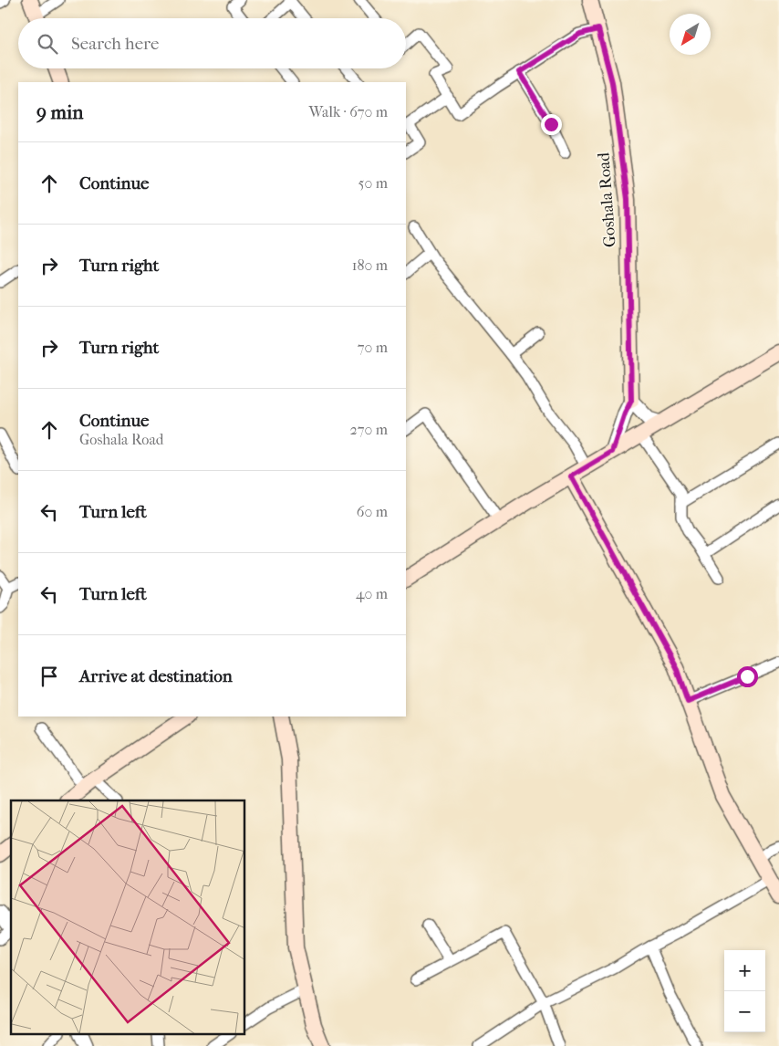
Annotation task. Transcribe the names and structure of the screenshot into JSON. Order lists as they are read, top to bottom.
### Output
{
  "streets": {
    "main road": ["Goshala Road"]
  },
  "north": "bottom left",
  "page": {
    "search": "Search here",
    "heading": ["9 min", "Walk · 670 m"],
    "list": [
      ["Continue", "50 m"],
      ["Turn right", "180 m"],
      ["Turn right", "70 m"],
      ["Continue", "Goshala Road", "270 m"],
      ["Turn left", "60 m"],
      ["Turn left", "40 m"],
      "Arrive at destination"
    ],
    "map_buttons": ["+", "−"]
  }
}
